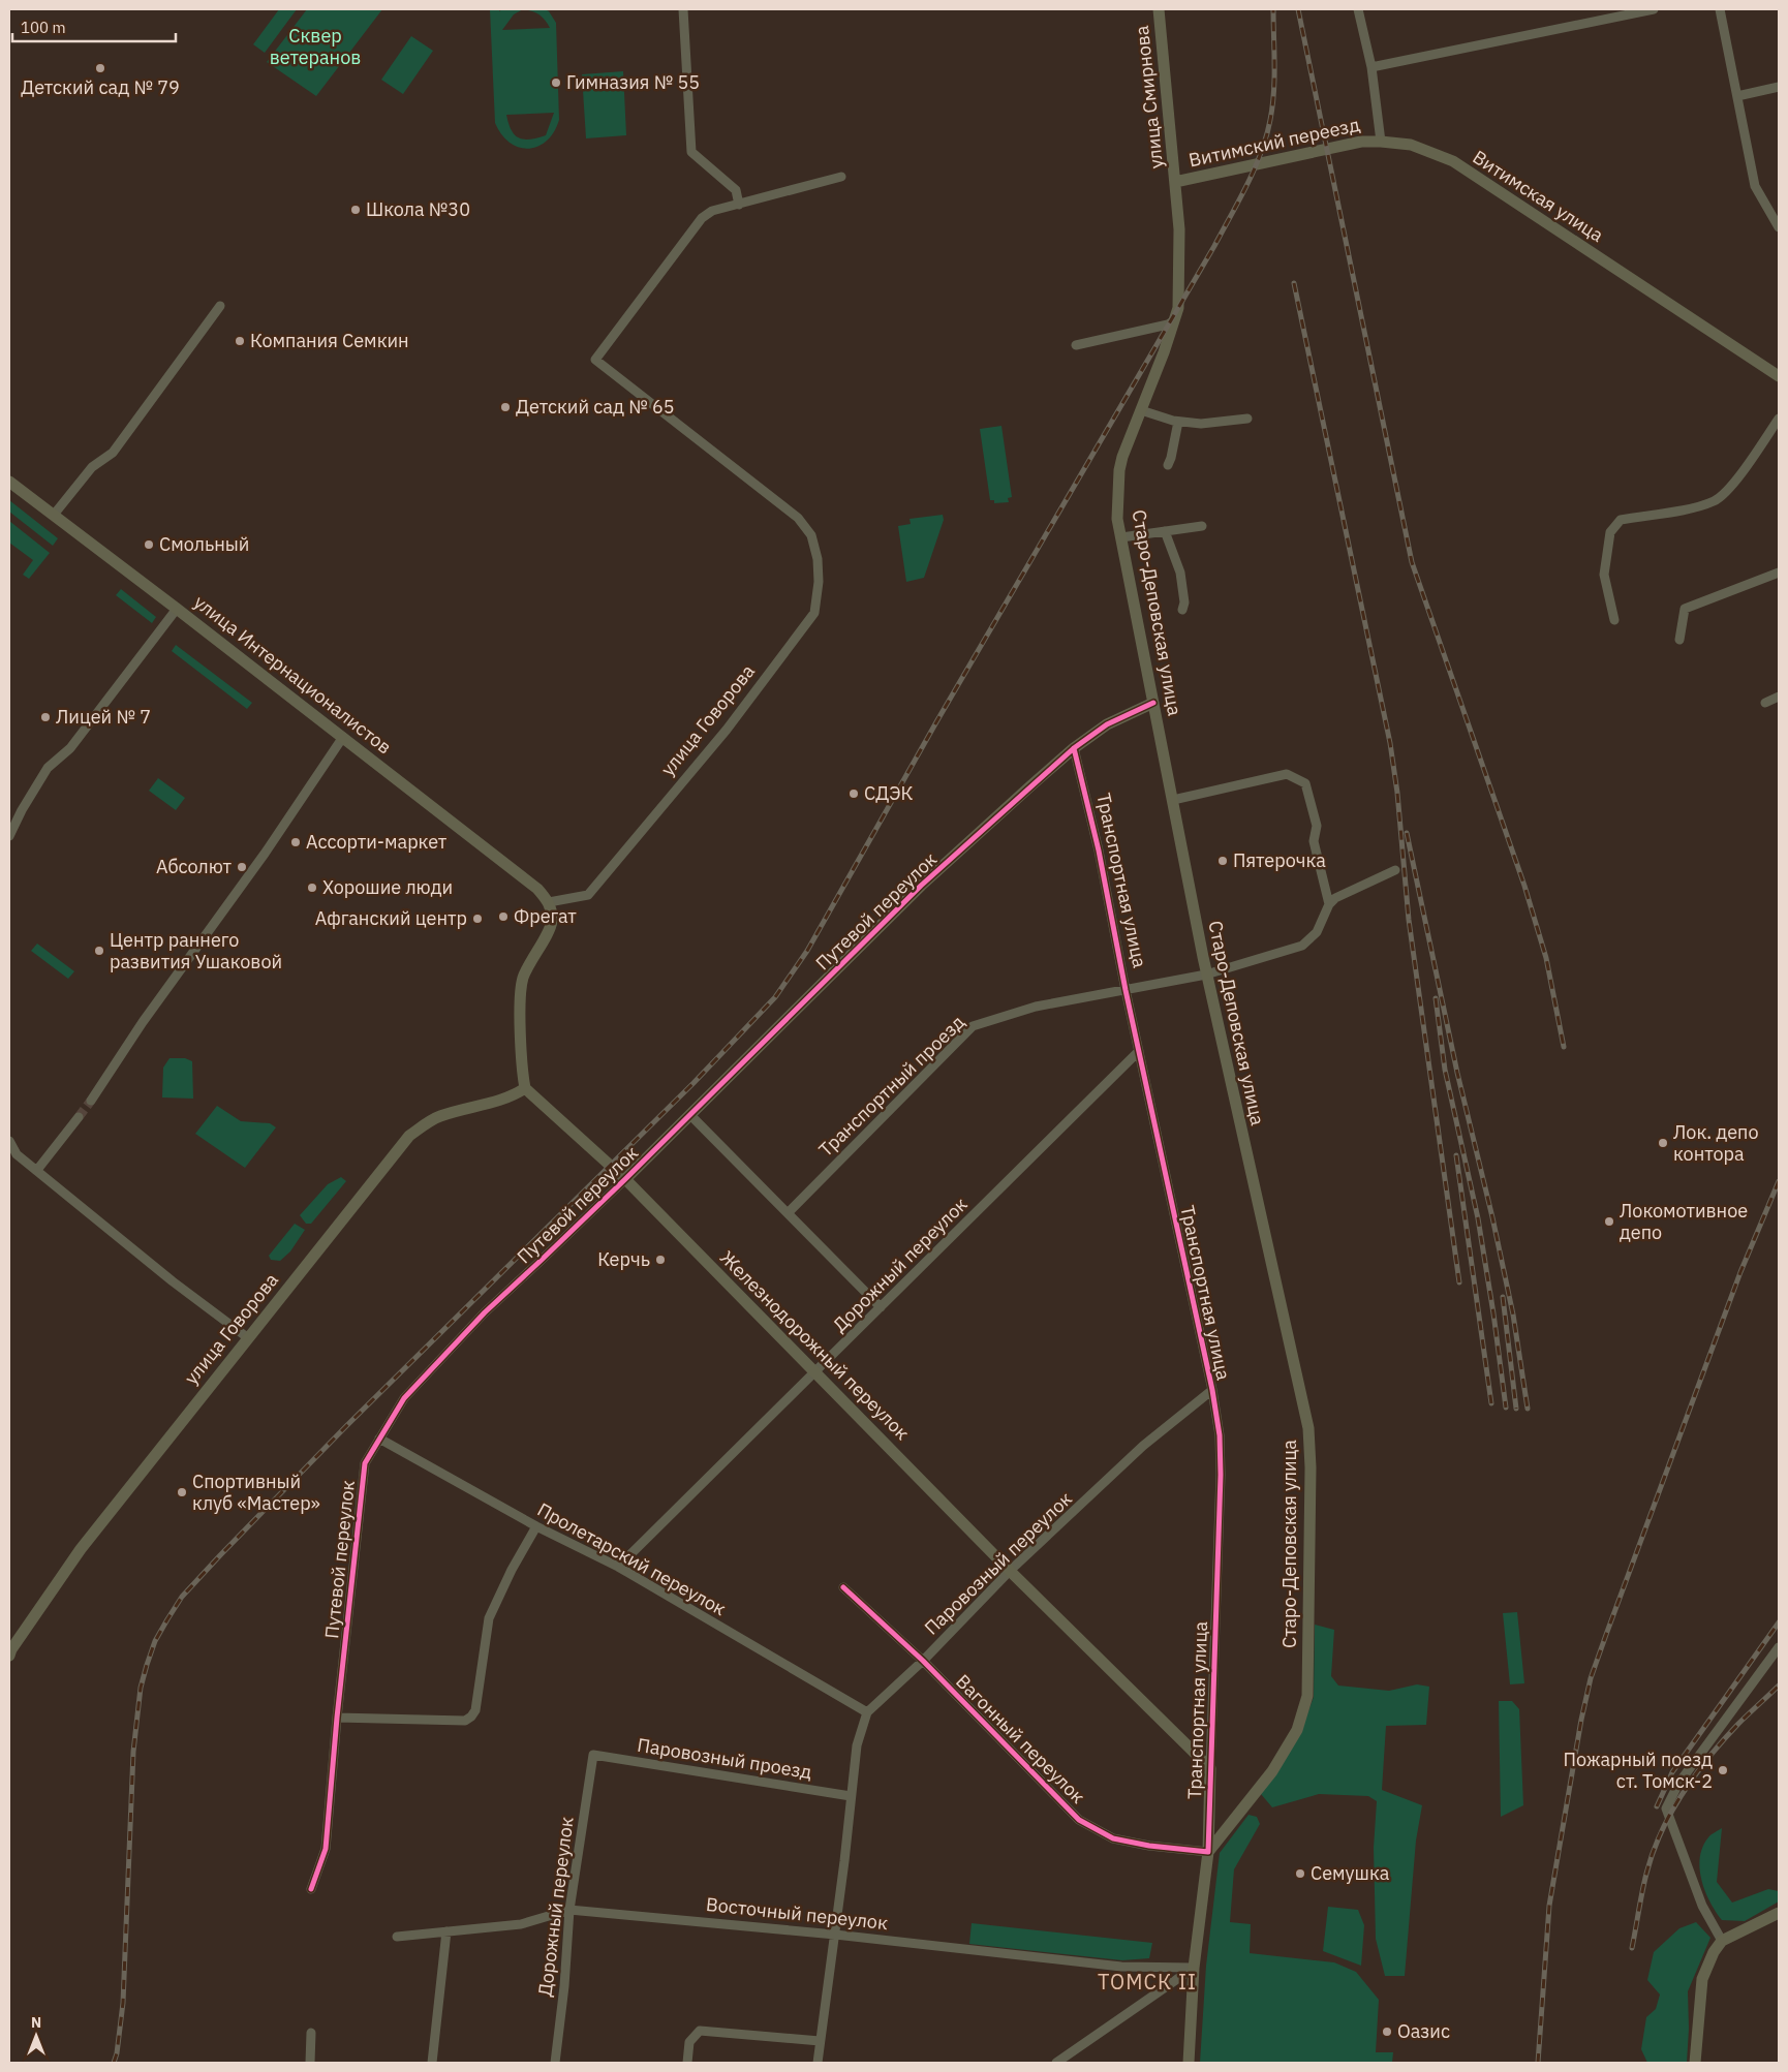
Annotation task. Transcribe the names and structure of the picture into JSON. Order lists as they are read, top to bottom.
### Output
{
  "streets": {
    "street": [
      "улица Смирнова",
      "Витимский переезд",
      "Витимская улица",
      "Старо-Деповская улица",
      "улица Интернационалистов",
      "улица Говорова",
      "Транспортная улица",
      "Путевой переулок",
      "Транспортный проезд",
      "Дорожный переулок",
      "Железнодорожный переулок",
      "Пролетарский переулок",
      "Паровозный переулок",
      "Вагонный переулок",
      "Паровозный проезд",
      "Восточный переулок"
    ]
  },
  "crossings": [
    ["улица Смирнова", "Витимский переезд"],
    ["улица Смирнова", "Старо-Деповская улица"],
    ["Витимский переезд", "Витимская улица"],
    ["Витимский переезд", "Старо-Деповская улица"],
    ["Старо-Деповская улица", "Транспортная улица"],
    ["Старо-Деповская улица", "Путевой переулок"],
    ["Старо-Деповская улица", "Транспортный проезд"],
    ["Старо-Деповская улица", "Вагонный переулок"],
    ["улица Интернационалистов", "улица Говорова"],
    ["улица Говорова", "Железнодорожный переулок"],
    ["Транспортная улица", "Путевой переулок"],
    ["Транспортная улица", "Транспортный проезд"],
    ["Транспортная улица", "Дорожный переулок"],
    ["Транспортная улица", "Железнодорожный переулок"],
    ["Транспортная улица", "Паровозный переулок"],
    ["Транспортная улица", "Вагонный переулок"],
    ["Транспортная улица", "Восточный переулок"],
    ["Путевой переулок", "Железнодорожный переулок"],
    ["Путевой переулок", "Пролетарский переулок"],
    ["Дорожный переулок", "Железнодорожный переулок"],
    ["Дорожный переулок", "Пролетарский переулок"],
    ["Дорожный переулок", "Паровозный проезд"],
    ["Дорожный переулок", "Восточный переулок"],
    ["Железнодорожный переулок", "Паровозный переулок"],
    ["Пролетарский переулок", "Паровозный переулок"],
    ["Паровозный переулок", "Вагонный переулок"],
    ["Паровозный переулок", "Паровозный проезд"],
    ["Паровозный переулок", "Восточный переулок"]
  ],
  "districts": ["ТОМСК II"],
  "parks": ["Сквер ветеранов"],
  "places": [
    "Детский сад № 79",
    "Гимназия № 55",
    "Школа №30",
    "Компания Семкин",
    "Детский сад № 65",
    "Смольный",
    "Лицей № 7",
    "СДЭК",
    "Ассорти-маркет",
    "Пятерочка",
    "Абсолют",
    "Хорошие люди",
    "Фрегат",
    "Афганский центр",
    "Центр раннего развития Ушаковой",
    "Лок. депо контора",
    "Локомотивное депо",
    "Керчь",
    "Спортивный клуб «Мастер»",
    "Пожарный поезд ст. Томск-2",
    "Семушка",
    "Оазис"
  ],
  "scale_bar": "100 m",
  "north": "top"
}
